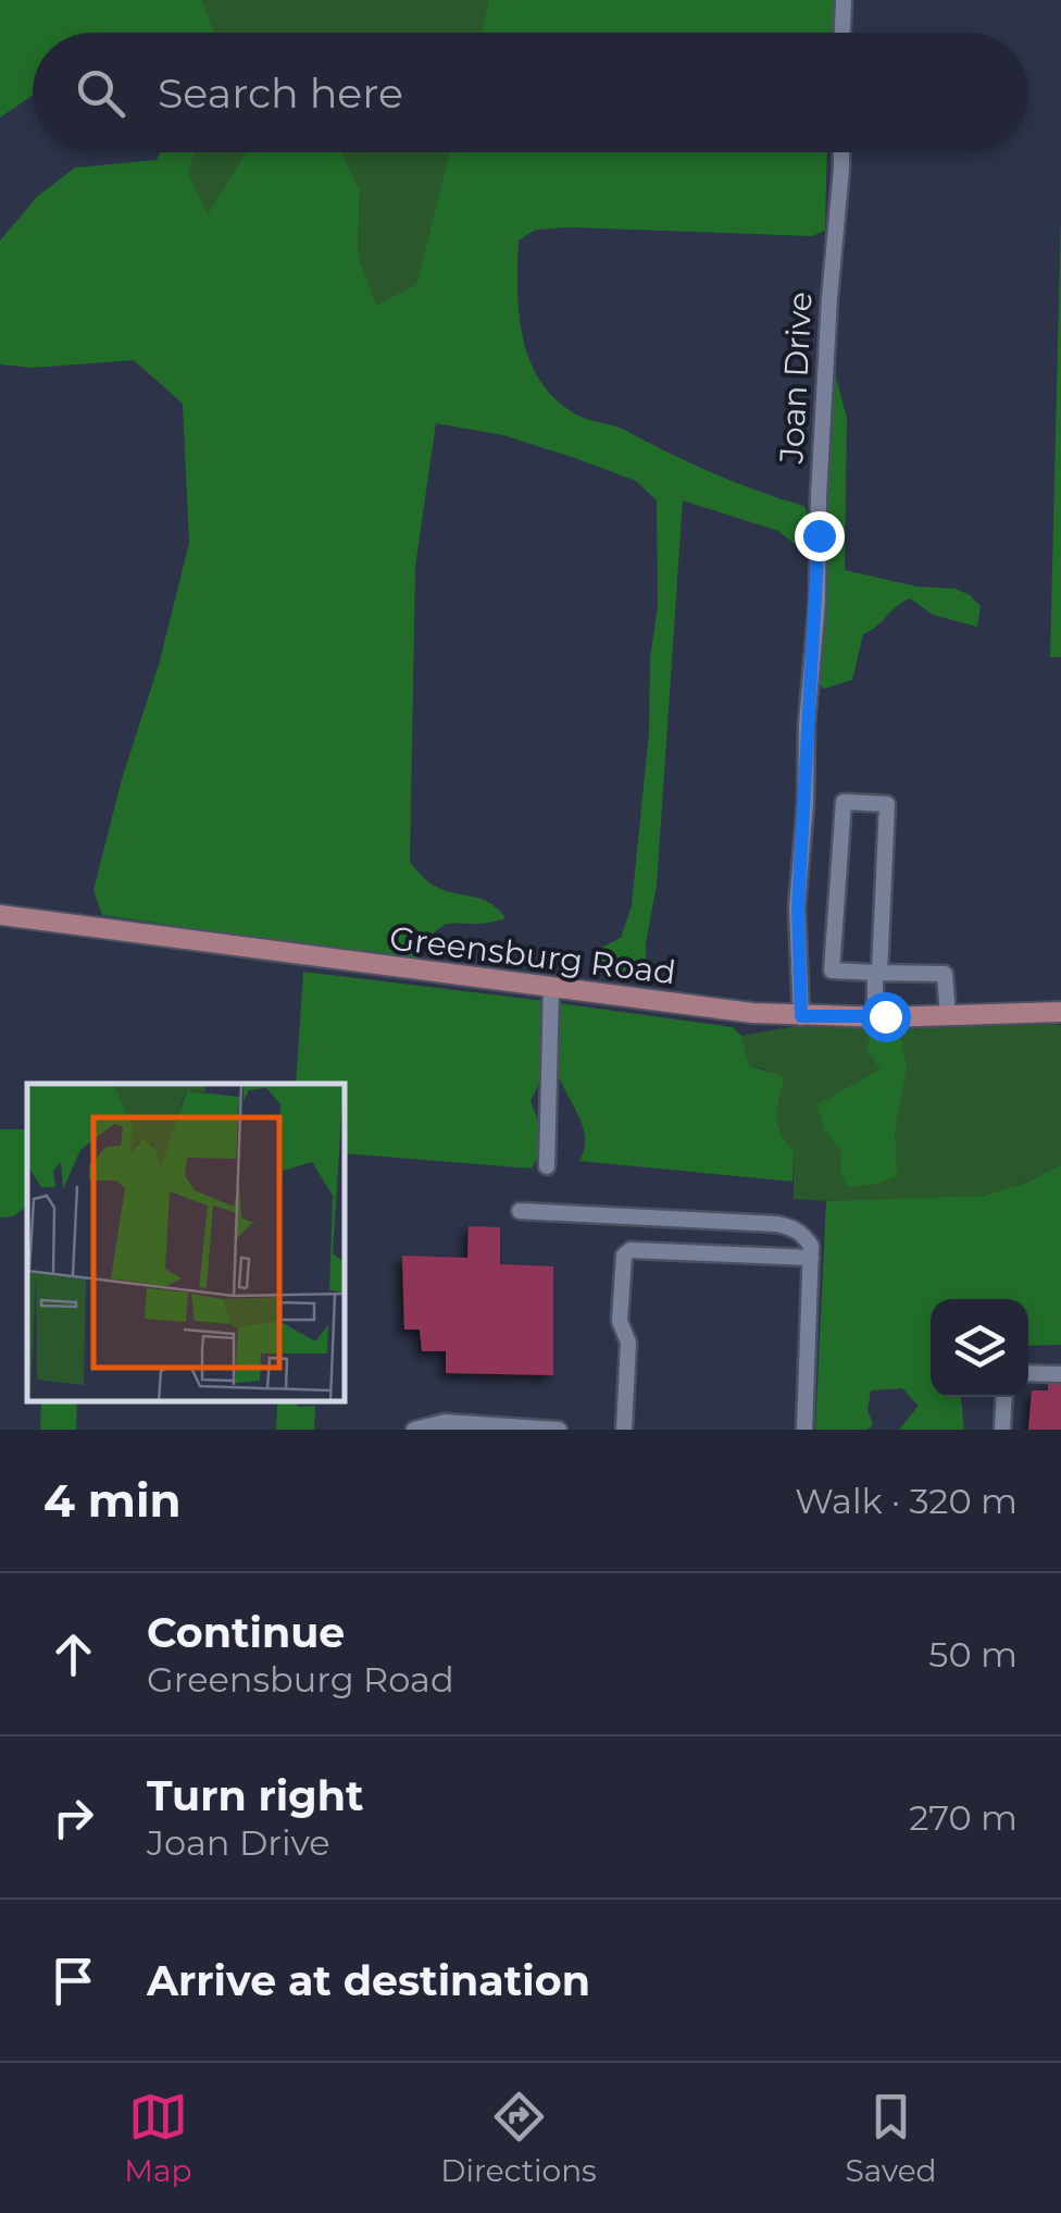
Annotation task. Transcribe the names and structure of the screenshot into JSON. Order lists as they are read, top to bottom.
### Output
{
  "streets": {
    "main road": ["Greensburg Road"],
    "lane": ["Joan Drive"]
  },
  "crossings": [
    ["Joan Drive", "Greensburg Road"]
  ],
  "page": {
    "search": "Search here",
    "heading": ["4 min", "Walk · 320 m"],
    "list": [
      ["Continue", "Greensburg Road", "50 m"],
      ["Turn right", "Joan Drive", "270 m"],
      "Arrive at destination"
    ],
    "nav": ["Map", "Directions", "Saved"]
  }
}
